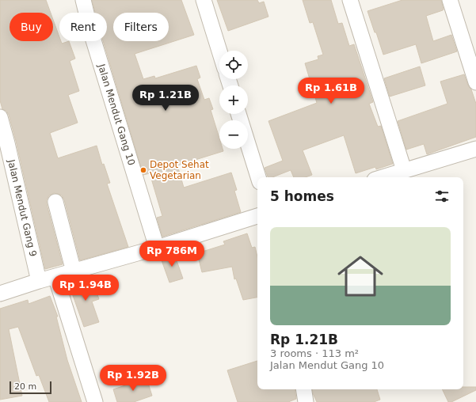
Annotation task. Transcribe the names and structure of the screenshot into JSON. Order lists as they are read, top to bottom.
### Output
{
  "streets": {
    "street": ["Jalan Mendut Gang 10", "Jalan Mendut Gang 9"]
  },
  "places": ["Depot Sehat Vegetarian"],
  "scale_bar": "20 m",
  "page": {
    "chip": ["Buy", "Rent", "Filters"],
    "map_buttons": ["+", "−"],
    "price": [
      "Rp 1.61B",
      "Rp 1.21B",
      "Rp 786M",
      "Rp 1.94B",
      "Rp 1.92B"
    ],
    "heading": "5 homes",
    "list": [
      {
        "name": "Rp 1.21B",
        "note": "3 rooms · 113 m² · Jalan Mendut Gang 10"
      }
    ],
    "scale": "20 m"
  }
}
